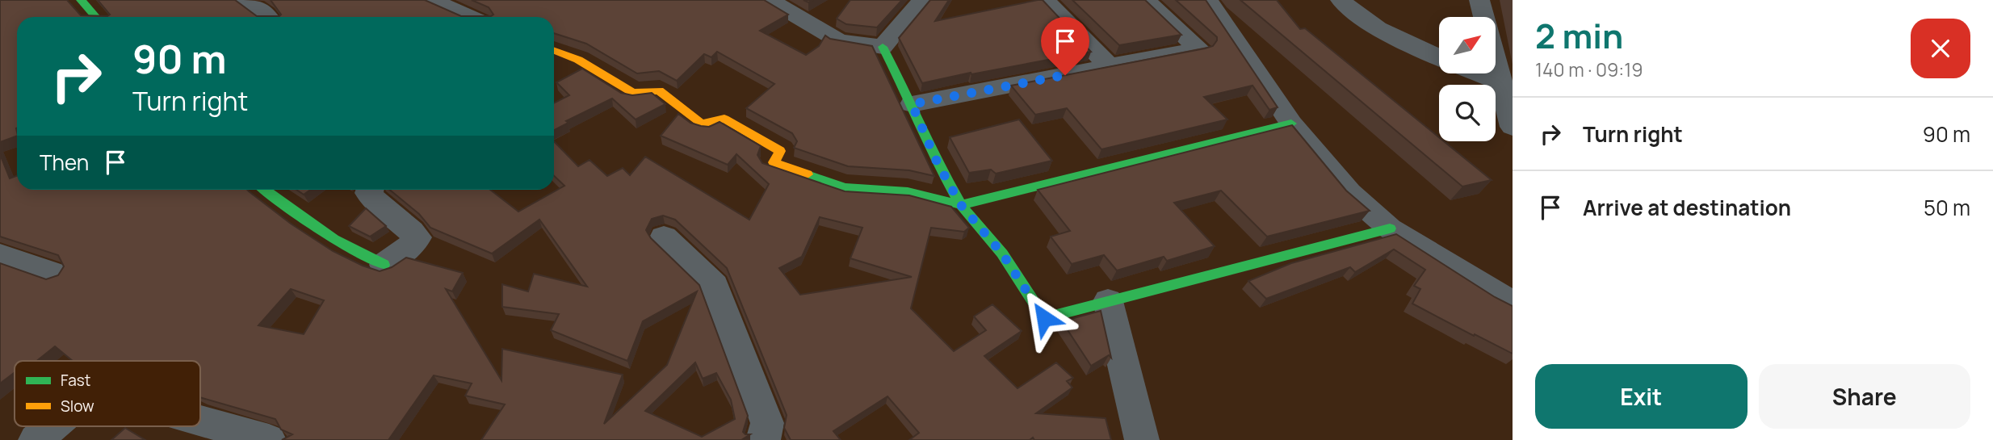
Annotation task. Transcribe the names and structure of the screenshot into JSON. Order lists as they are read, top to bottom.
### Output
{
  "legend": ["Fast", "Slow"],
  "north": "top right",
  "page": {
    "heading": ["2 min", "140 m · 09:19"],
    "turn": ["90 m", "Turn right"],
    "list": [
      {
        "name": "Turn right",
        "value": "90 m"
      },
      {
        "name": "Arrive at destination",
        "value": "50 m"
      }
    ],
    "then": "Then",
    "buttons": ["Exit", "Share"]
  }
}
